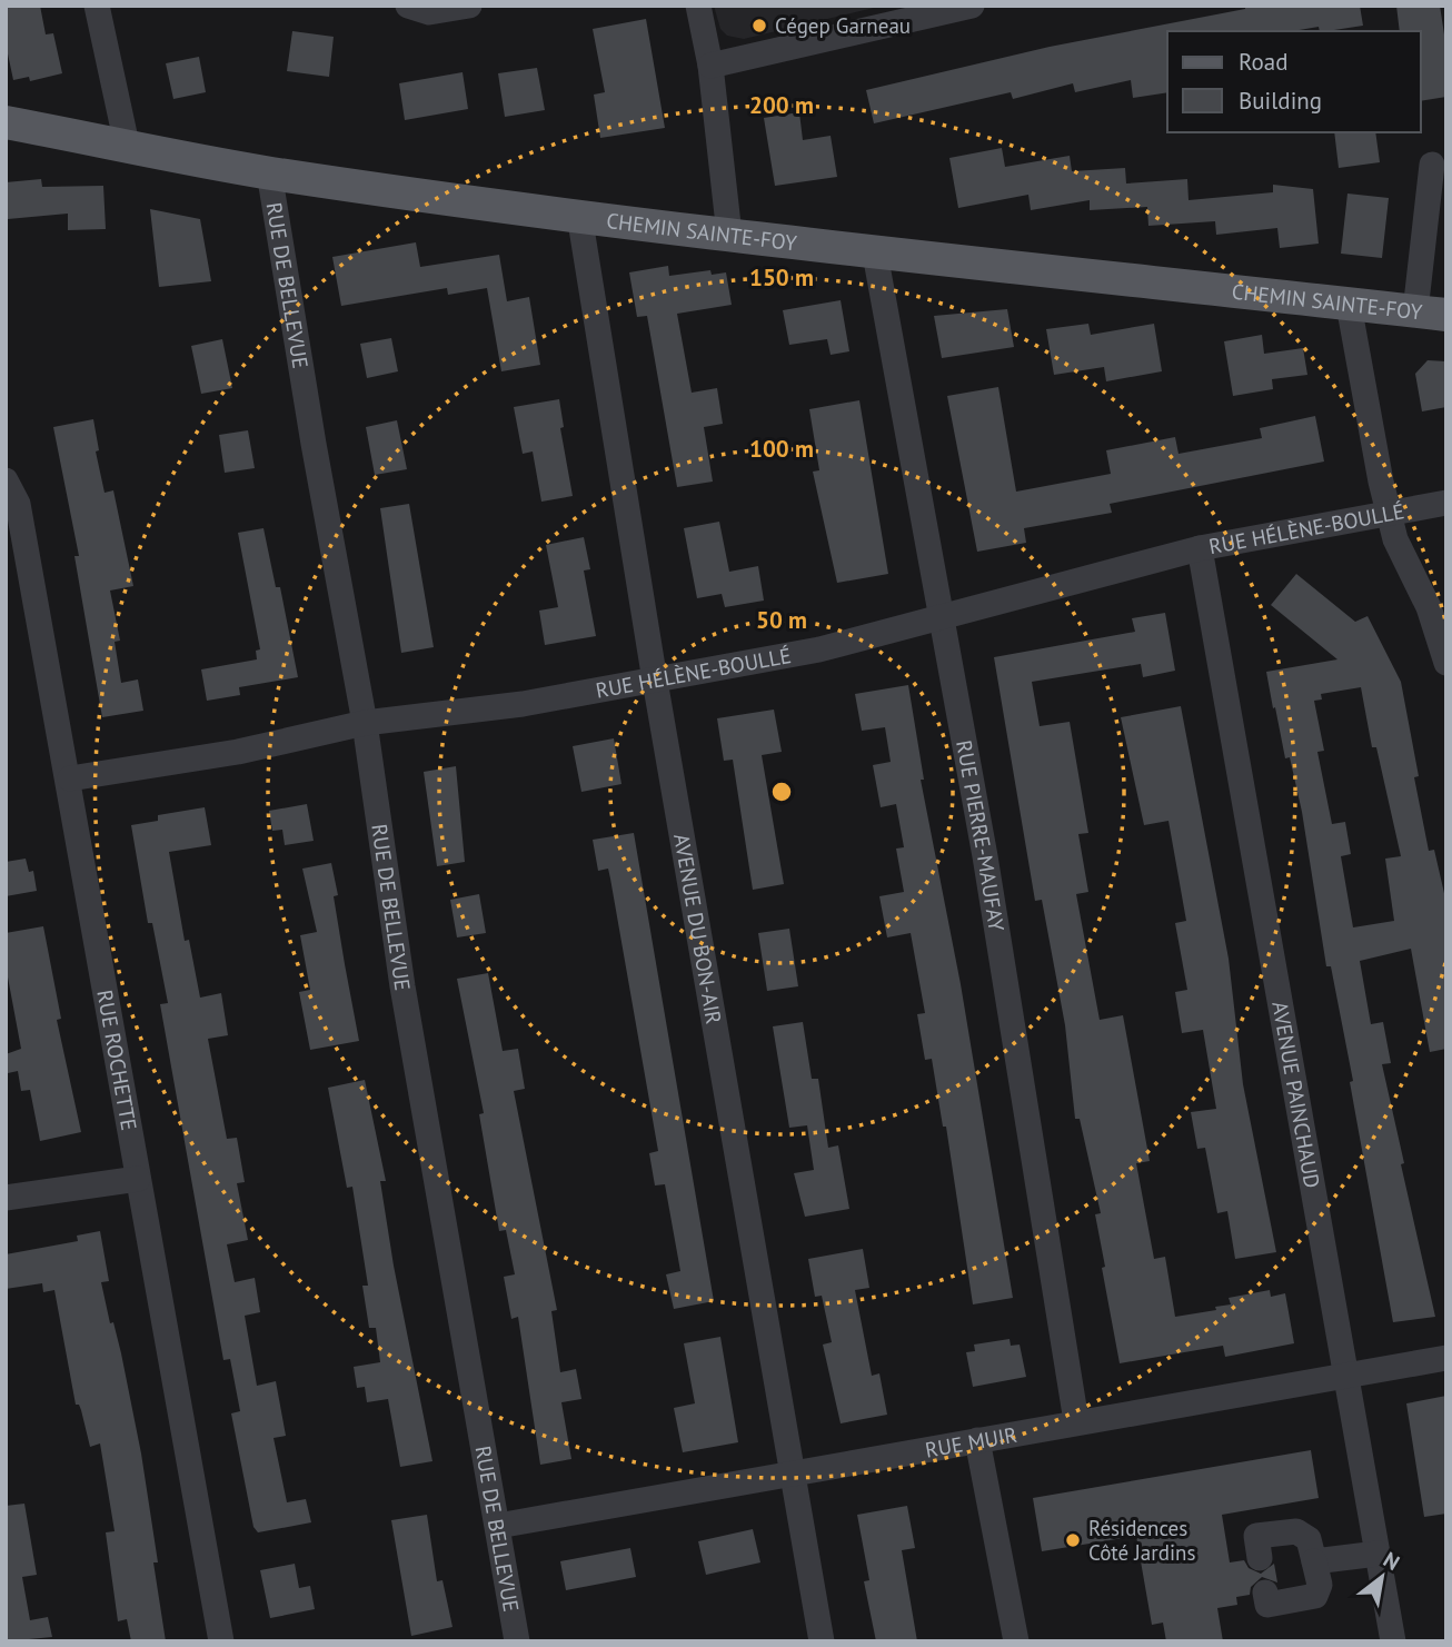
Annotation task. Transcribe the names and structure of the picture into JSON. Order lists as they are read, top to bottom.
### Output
{
  "streets": {
    "main road": ["CHEMIN SAINTE-FOY"],
    "street": [
      "RUE DE BELLEVUE",
      "RUE HÉLÈNE-BOULLÉ",
      "RUE PIERRE-MAUFAY",
      "AVENUE DU BON-AIR",
      "RUE ROCHETTE",
      "AVENUE PAINCHAUD",
      "RUE MUIR"
    ]
  },
  "crossings": [
    ["CHEMIN SAINTE-FOY", "RUE DE BELLEVUE"],
    ["CHEMIN SAINTE-FOY", "RUE PIERRE-MAUFAY"],
    ["CHEMIN SAINTE-FOY", "AVENUE DU BON-AIR"],
    ["RUE DE BELLEVUE", "RUE HÉLÈNE-BOULLÉ"],
    ["RUE DE BELLEVUE", "RUE MUIR"],
    ["RUE HÉLÈNE-BOULLÉ", "RUE PIERRE-MAUFAY"],
    ["RUE HÉLÈNE-BOULLÉ", "AVENUE DU BON-AIR"],
    ["RUE HÉLÈNE-BOULLÉ", "RUE ROCHETTE"],
    ["RUE HÉLÈNE-BOULLÉ", "AVENUE PAINCHAUD"],
    ["RUE PIERRE-MAUFAY", "RUE MUIR"],
    ["AVENUE DU BON-AIR", "RUE MUIR"],
    ["AVENUE PAINCHAUD", "RUE MUIR"]
  ],
  "places": ["Cégep Garneau", "Résidences Côté Jardins"],
  "legend": ["Road", "Building"],
  "north": "top right",
  "rings": [
    "200 m",
    "150 m",
    "100 m",
    "50 m"
  ]
}
